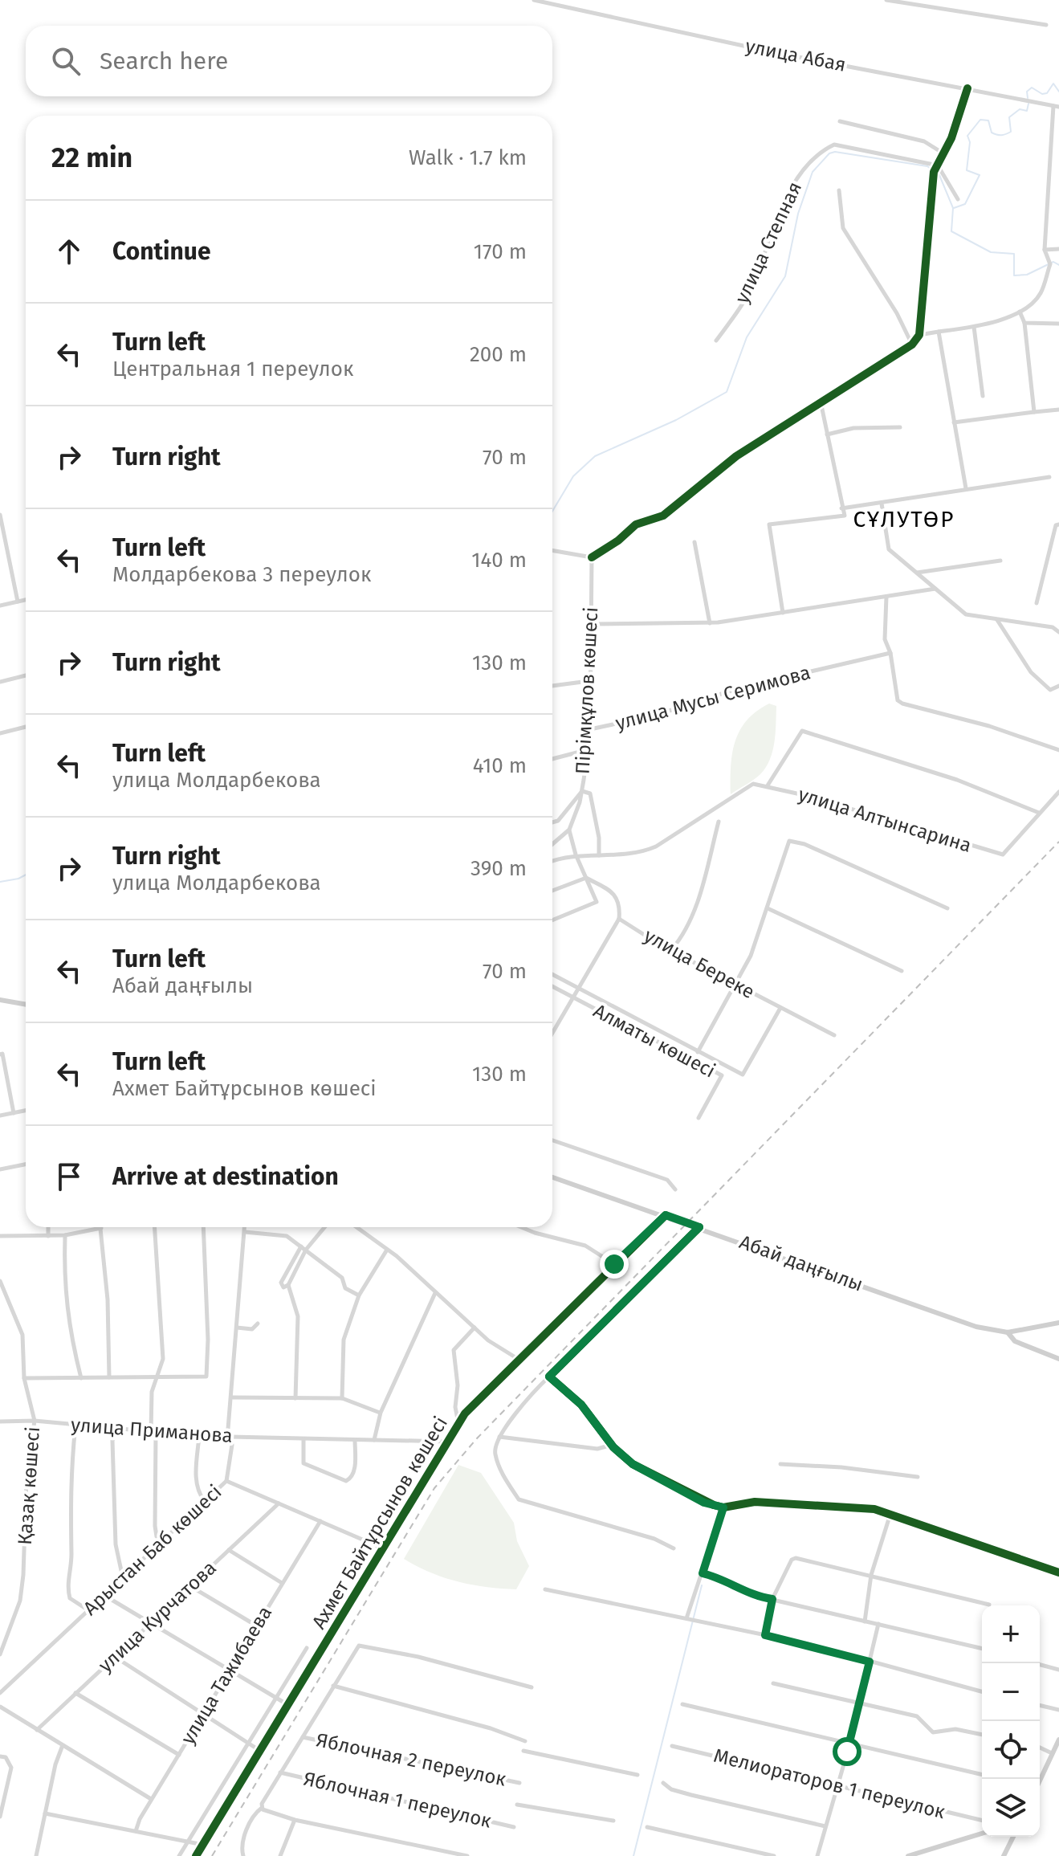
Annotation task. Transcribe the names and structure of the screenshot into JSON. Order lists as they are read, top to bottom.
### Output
{
  "streets": {
    "street": [
      "улица Абая",
      "улица Степная",
      "Пірімқұлов көшесі",
      "улица Мусы Серимова",
      "улица Алтынсарина",
      "улица Береке",
      "Алматы көшесі",
      "Абай даңғылы",
      "улица Приманова",
      "Қазақ көшесі",
      "Ахмет Байтұрсынов көшесі",
      "Арыстан Баб көшесі",
      "улица Курчатова",
      "улица Тажибаева",
      "Яблочная 2 переулок",
      "Мелиораторов 1 переулок",
      "Яблочная 1 переулок"
    ]
  },
  "crossings": [
    ["Пірімқұлов көшесі", "улица Мусы Серимова"],
    ["Абай даңғылы", "Ахмет Байтұрсынов көшесі"],
    ["улица Приманова", "Қазақ көшесі"],
    ["улица Приманова", "Ахмет Байтұрсынов көшесі"],
    ["улица Приманова", "Арыстан Баб көшесі"]
  ],
  "districts": ["СҰЛУТӨР"],
  "page": {
    "search": "Search here",
    "heading": ["22 min", "Walk · 1.7 km"],
    "list": [
      ["Continue", "170 m"],
      ["Turn left", "Центральная 1 переулок", "200 m"],
      ["Turn right", "70 m"],
      ["Turn left", "Молдарбекова 3 переулок", "140 m"],
      ["Turn right", "130 m"],
      ["Turn left", "улица Молдарбекова", "410 m"],
      ["Turn right", "улица Молдарбекова", "390 m"],
      ["Turn left", "Абай даңғылы", "70 m"],
      ["Turn left", "Ахмет Байтұрсынов көшесі", "130 m"],
      "Arrive at destination"
    ],
    "map_buttons": ["+", "−"]
  }
}
